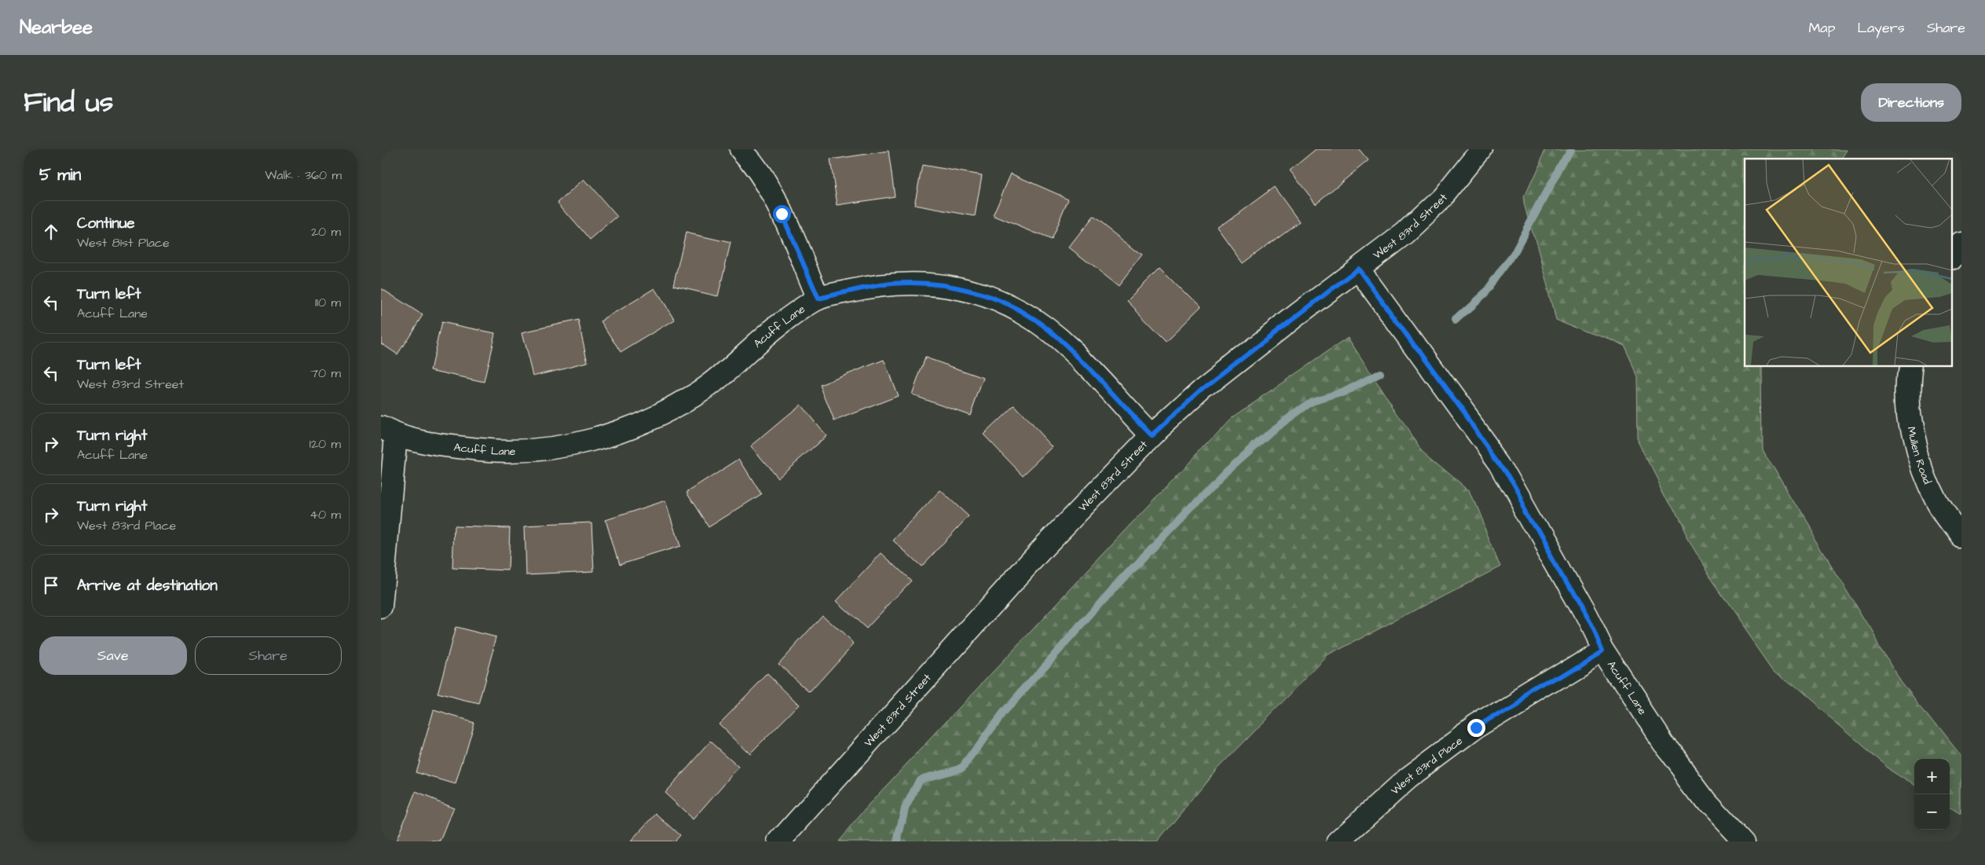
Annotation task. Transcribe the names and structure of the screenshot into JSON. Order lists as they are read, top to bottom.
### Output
{
  "streets": {
    "street": [
      "West 83rd Street",
      "Acuff Lane",
      "Mullen Road",
      "West 83rd Place"
    ]
  },
  "crossings": [
    ["West 83rd Street", "Acuff Lane"],
    ["Acuff Lane", "West 83rd Place"]
  ],
  "page": {
    "header": "Nearbee",
    "nav": ["Map", "Layers", "Share"],
    "title": "Find us",
    "buttons": [
      "Directions",
      ["Save", "Share"]
    ],
    "heading": ["5 min", "Walk · 360 m"],
    "list": [
      ["Continue", "West 81st Place", "20 m"],
      ["Turn left", "Acuff Lane", "110 m"],
      ["Turn left", "West 83rd Street", "70 m"],
      ["Turn right", "Acuff Lane", "120 m"],
      ["Turn right", "West 83rd Place", "40 m"],
      "Arrive at destination"
    ],
    "map_buttons": ["+", "−"]
  }
}
